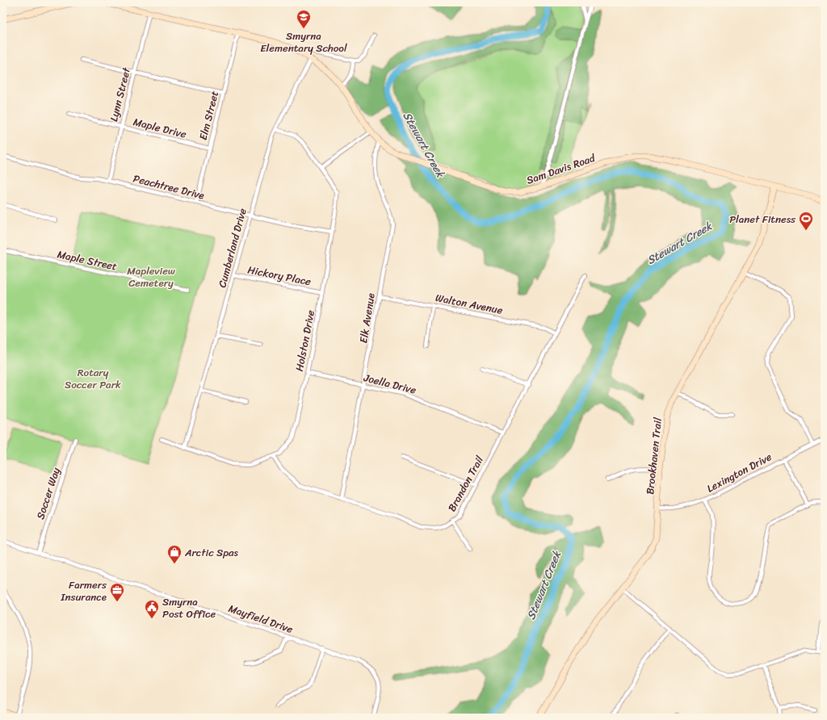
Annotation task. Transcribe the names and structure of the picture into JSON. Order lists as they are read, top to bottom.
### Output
{
  "streets": {
    "street": [
      "Lynn Street",
      "Elm Street",
      "Maple Drive",
      "Sam Davis Road",
      "Peachtree Drive",
      "Cumberland Drive",
      "Maple Street",
      "Hickory Place",
      "Walton Avenue",
      "Elk Avenue",
      "Holston Drive",
      "Joella Drive",
      "Brookhaven Trail",
      "Lexington Drive",
      "Brandon Trail",
      "Soccer Way",
      "Mayfield Drive"
    ]
  },
  "crossings": [
    ["Lynn Street", "Maple Drive"],
    ["Lynn Street", "Sam Davis Road"],
    ["Lynn Street", "Peachtree Drive"],
    ["Elm Street", "Maple Drive"],
    ["Elm Street", "Sam Davis Road"],
    ["Elm Street", "Peachtree Drive"],
    ["Sam Davis Road", "Cumberland Drive"],
    ["Sam Davis Road", "Elk Avenue"],
    ["Sam Davis Road", "Brookhaven Trail"],
    ["Peachtree Drive", "Cumberland Drive"],
    ["Peachtree Drive", "Holston Drive"],
    ["Cumberland Drive", "Hickory Place"],
    ["Cumberland Drive", "Holston Drive"],
    ["Hickory Place", "Holston Drive"],
    ["Walton Avenue", "Elk Avenue"],
    ["Walton Avenue", "Brandon Trail"],
    ["Elk Avenue", "Joella Drive"],
    ["Elk Avenue", "Brandon Trail"],
    ["Holston Drive", "Joella Drive"],
    ["Holston Drive", "Brandon Trail"],
    ["Joella Drive", "Brandon Trail"],
    ["Brookhaven Trail", "Lexington Drive"],
    ["Soccer Way", "Mayfield Drive"]
  ],
  "water": ["Stewart Creek"],
  "parks": ["Mapleview Cemetery", "Rotary Soccer Park"],
  "places": {
    "school or university": ["Smyrna Elementary School"],
    "sports": ["Planet Fitness"],
    "shop": ["Arctic Spas"],
    "office": ["Farmers Insurance"],
    "public building": ["Smyrna Post Office"]
  }
}
